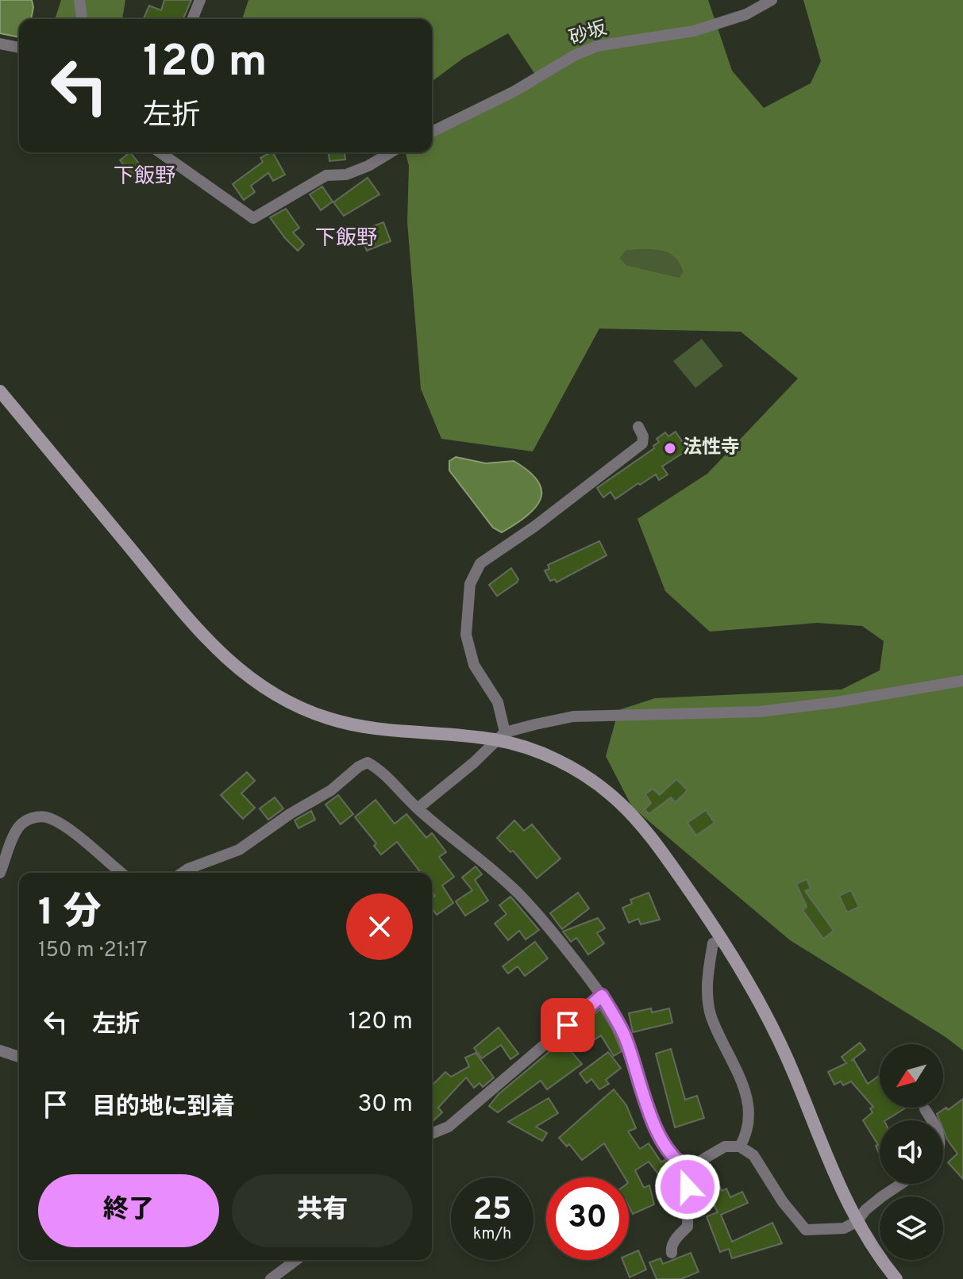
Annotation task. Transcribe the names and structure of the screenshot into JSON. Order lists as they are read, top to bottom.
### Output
{
  "streets": {
    "street": ["砂坂"]
  },
  "districts": ["下飯野", "下飯野"],
  "places": ["法性寺"],
  "north": "bottom left",
  "page": {
    "turn": ["120 m", "左折"],
    "heading": ["1 分", "150 m · 21:17"],
    "list": [
      {
        "name": "左折",
        "value": "120 m"
      },
      {
        "name": "目的地に到着",
        "value": "30 m"
      }
    ],
    "buttons": ["終了", "共有"],
    "speed": "25 km/h",
    "limit": "30"
  }
}
